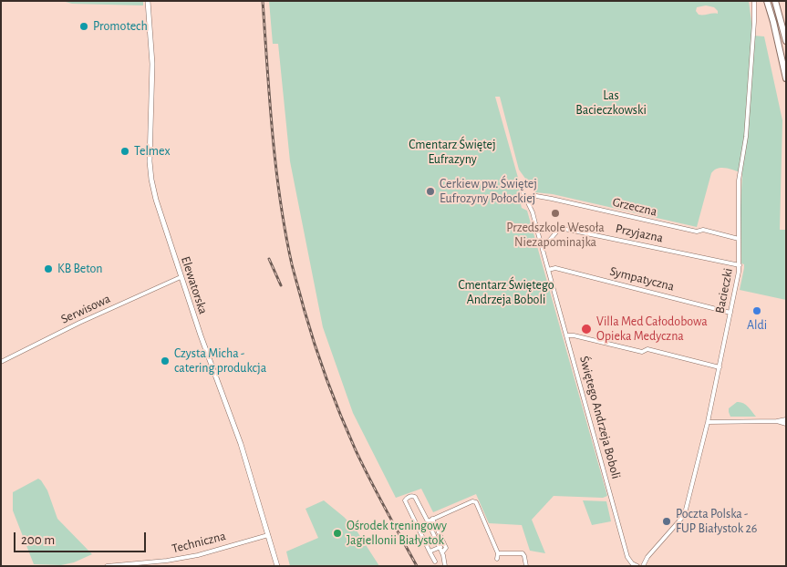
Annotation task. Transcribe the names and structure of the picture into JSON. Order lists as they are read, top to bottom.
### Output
{
  "streets": {
    "street": [
      "Grzeczna",
      "Przyjazna",
      "Sympatyczna",
      "Elewatorska",
      "Bacieczki",
      "Serwisowa",
      "Świętego Andrzeja Boboli",
      "Techniczna"
    ]
  },
  "crossings": [
    ["Grzeczna", "Bacieczki"],
    ["Grzeczna", "Świętego Andrzeja Boboli"],
    ["Przyjazna", "Bacieczki"],
    ["Przyjazna", "Świętego Andrzeja Boboli"],
    ["Sympatyczna", "Bacieczki"],
    ["Sympatyczna", "Świętego Andrzeja Boboli"],
    ["Elewatorska", "Serwisowa"],
    ["Elewatorska", "Techniczna"]
  ],
  "parks": ["Las Bacieczkowski", "Cmentarz Świętej Eufrazyny", "Cmentarz Świętego Andrzeja Boboli"],
  "places": [
    "Promotech",
    "Telmex",
    "Cerkiew pw. Świętej Eufrozyny Połockiej",
    "Przedszkole Wesoła Niezapominajka",
    "KB Beton",
    "Aldi",
    "Villa Med Całodobowa Opieka Medyczna",
    "Czysta Micha - catering produkcja",
    "Poczta Polska - FUP Białystok 26",
    "Ośrodek treningowy Jagiellonii Białystok"
  ],
  "scale_bar": "200 m"
}
